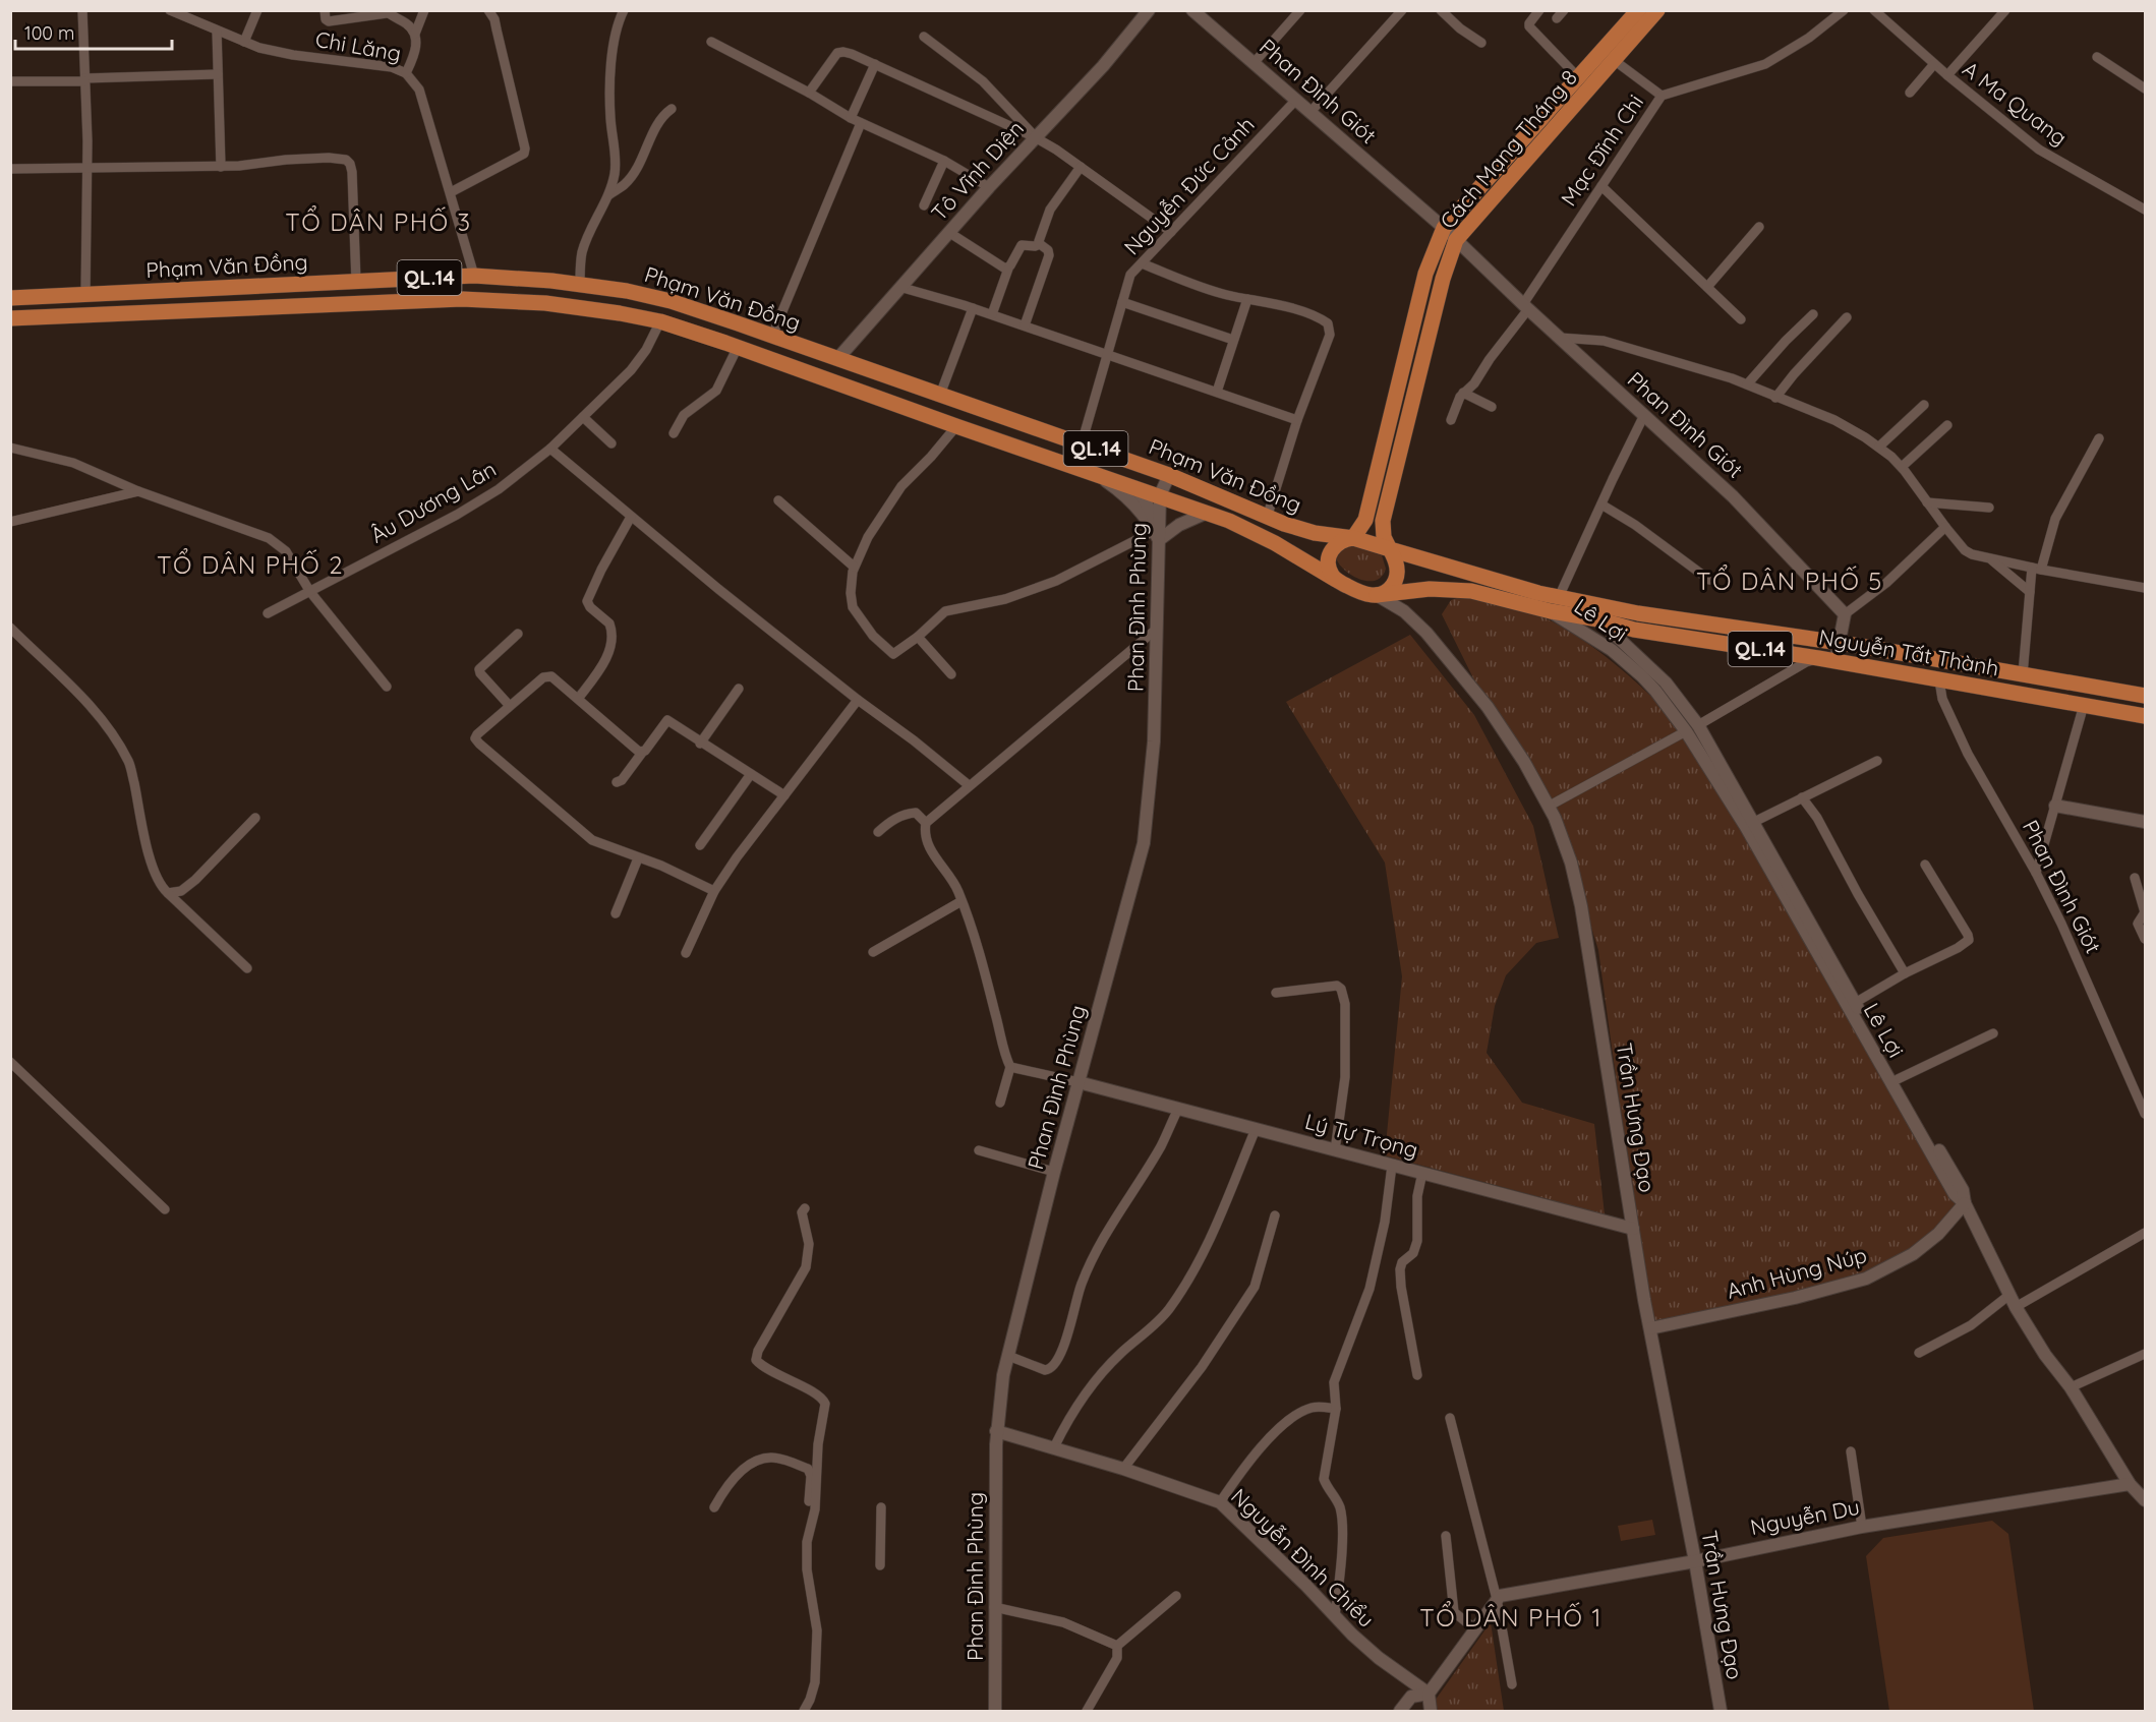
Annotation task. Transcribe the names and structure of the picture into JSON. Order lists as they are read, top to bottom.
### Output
{
  "streets": {
    "main road": [
      "Cách Mạng Tháng 8",
      "Phạm Văn Đồng",
      "QL.14",
      "Nguyễn Tất Thành"
    ],
    "street": [
      "Chi Lăng",
      "Phan Đình Giót",
      "A Ma Quang",
      "Mạc Đĩnh Chi",
      "Tô Vĩnh Diện",
      "Nguyễn Đức Cảnh",
      "Âu Dương Lân",
      "Phan Đình Phùng",
      "Lê Lợi",
      "Trần Hưng Đạo",
      "Lý Tự Trọng",
      "Anh Hùng Núp",
      "Nguyễn Du",
      "Nguyễn Đình Chiểu"
    ]
  },
  "crossings": [
    ["Chi Lăng", "Phạm Văn Đồng"],
    ["Phan Đình Giót", "Cách Mạng Tháng 8"],
    ["Phan Đình Giót", "Mạc Đĩnh Chi"],
    ["Phan Đình Giót", "Nguyễn Đức Cảnh"],
    ["Phan Đình Giót", "Nguyễn Tất Thành"],
    ["Cách Mạng Tháng 8", "Phạm Văn Đồng"],
    ["Cách Mạng Tháng 8", "Nguyễn Tất Thành"],
    ["Cách Mạng Tháng 8", "Trần Hưng Đạo"],
    ["Tô Vĩnh Diện", "Phạm Văn Đồng"],
    ["Nguyễn Đức Cảnh", "Phạm Văn Đồng"],
    ["Phạm Văn Đồng", "Âu Dương Lân"],
    ["Phạm Văn Đồng", "Phan Đình Phùng"],
    ["Phạm Văn Đồng", "Nguyễn Tất Thành"],
    ["Phạm Văn Đồng", "Trần Hưng Đạo"],
    ["Phan Đình Phùng", "Lý Tự Trọng"],
    ["Phan Đình Phùng", "Nguyễn Đình Chiểu"],
    ["Lê Lợi", "Nguyễn Tất Thành"],
    ["Lê Lợi", "Anh Hùng Núp"],
    ["Lê Lợi", "Nguyễn Du"],
    ["Nguyễn Tất Thành", "Trần Hưng Đạo"],
    ["Trần Hưng Đạo", "Lý Tự Trọng"],
    ["Trần Hưng Đạo", "Anh Hùng Núp"],
    ["Trần Hưng Đạo", "Nguyễn Du"]
  ],
  "districts": [
    "TỔ DÂN PHỐ 3",
    "TỔ DÂN PHỐ 2",
    "TỔ DÂN PHỐ 5",
    "TỔ DÂN PHỐ 1"
  ],
  "scale_bar": "100 m"
}
